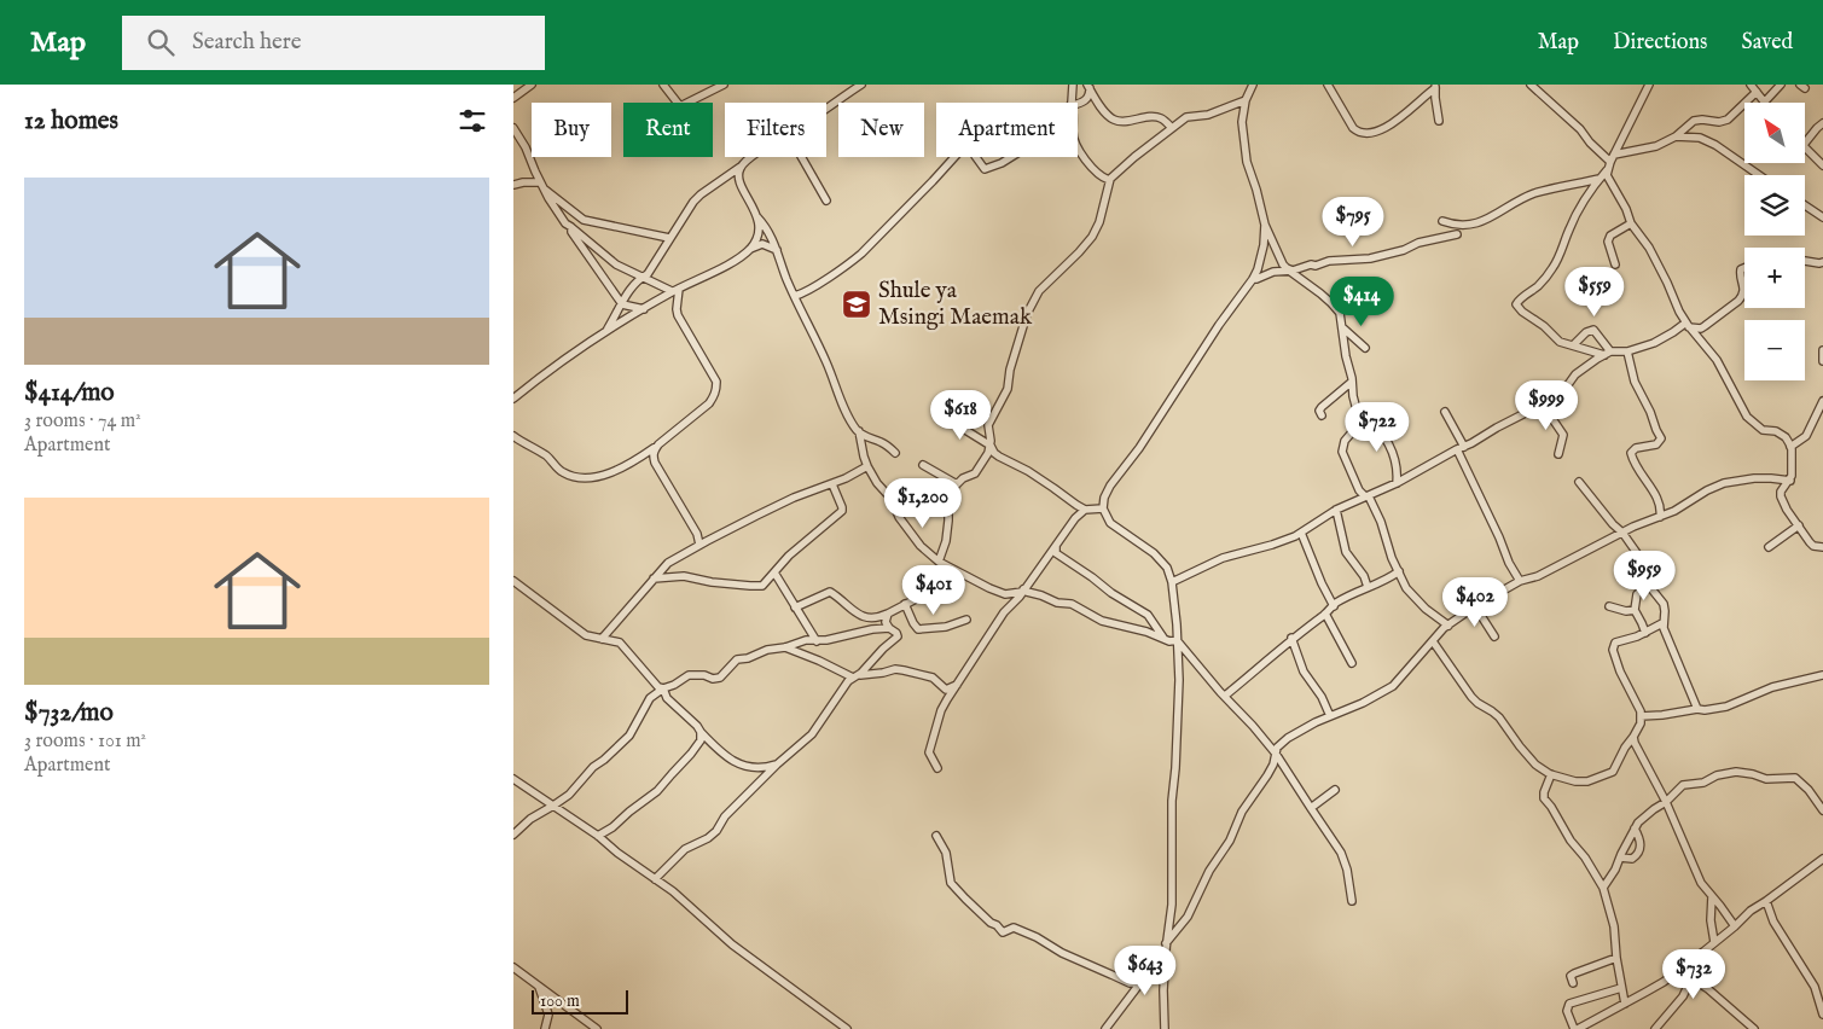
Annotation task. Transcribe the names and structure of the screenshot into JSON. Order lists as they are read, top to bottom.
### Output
{
  "places": {
    "school or university": ["Shule ya Msingi Maemak"]
  },
  "scale_bar": "100 m",
  "north": "top left",
  "page": {
    "header": "Map",
    "search": "Search here",
    "nav": ["Map", "Directions", "Saved"],
    "heading": "12 homes",
    "map_buttons": ["+", "−"],
    "chip": [
      "Buy",
      "Rent",
      "Filters",
      "New",
      "Apartment"
    ],
    "list": [
      {
        "name": "$414/mo",
        "note": "3 rooms · 74 m² · Apartment"
      },
      {
        "name": "$732/mo",
        "note": "3 rooms · 101 m² · Apartment"
      }
    ],
    "price": [
      "$795",
      "$559",
      "$414",
      "$999",
      "$618",
      "$722",
      "$1,200",
      "$959",
      "$401",
      "$402",
      "$643",
      "$732"
    ],
    "scale": "100 m"
  }
}
